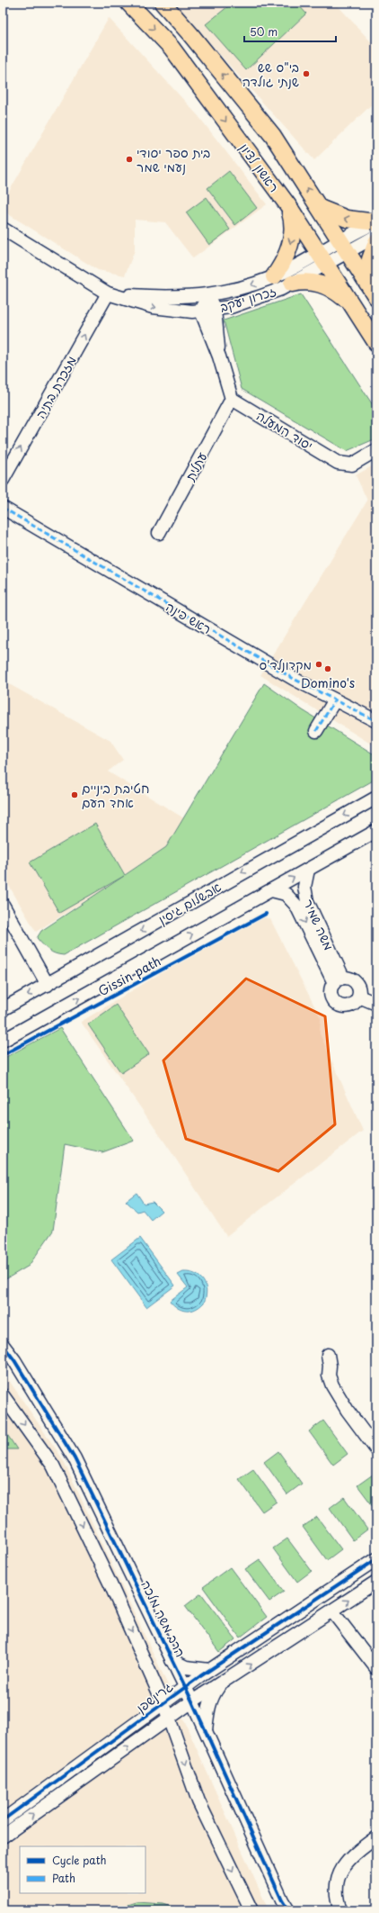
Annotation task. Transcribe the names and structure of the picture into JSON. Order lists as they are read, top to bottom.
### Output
{
  "streets": {
    "main road": ["ראשון לציון"],
    "street": [
      "זכרון יעקב",
      "מזכרת בתיה",
      "יסוד המעלה",
      "עתלית",
      "ראש פינה",
      "אבשלום גיסין",
      "משה שמיר",
      "הרב משה מלכה",
      "גרינשפן"
    ],
    "cycle path": ["Gissin path"]
  },
  "crossings": [
    ["ראשון לציון", "זכרון יעקב"],
    ["זכרון יעקב", "מזכרת בתיה"],
    ["יסוד המעלה", "עתלית"],
    ["הרב משה מלכה", "גרינשפן"]
  ],
  "one_way": ["מזכרת בתיה"],
  "places": [
    "בי\"ס שש שנתי גולדה",
    "בית ספר יסודי נעמי שמר",
    "מקדונלד'ס",
    "Domino's",
    "חטיבת ביניים אחד העם"
  ],
  "legend": ["Cycle path", "Path"],
  "scale_bar": "50 m"
}
